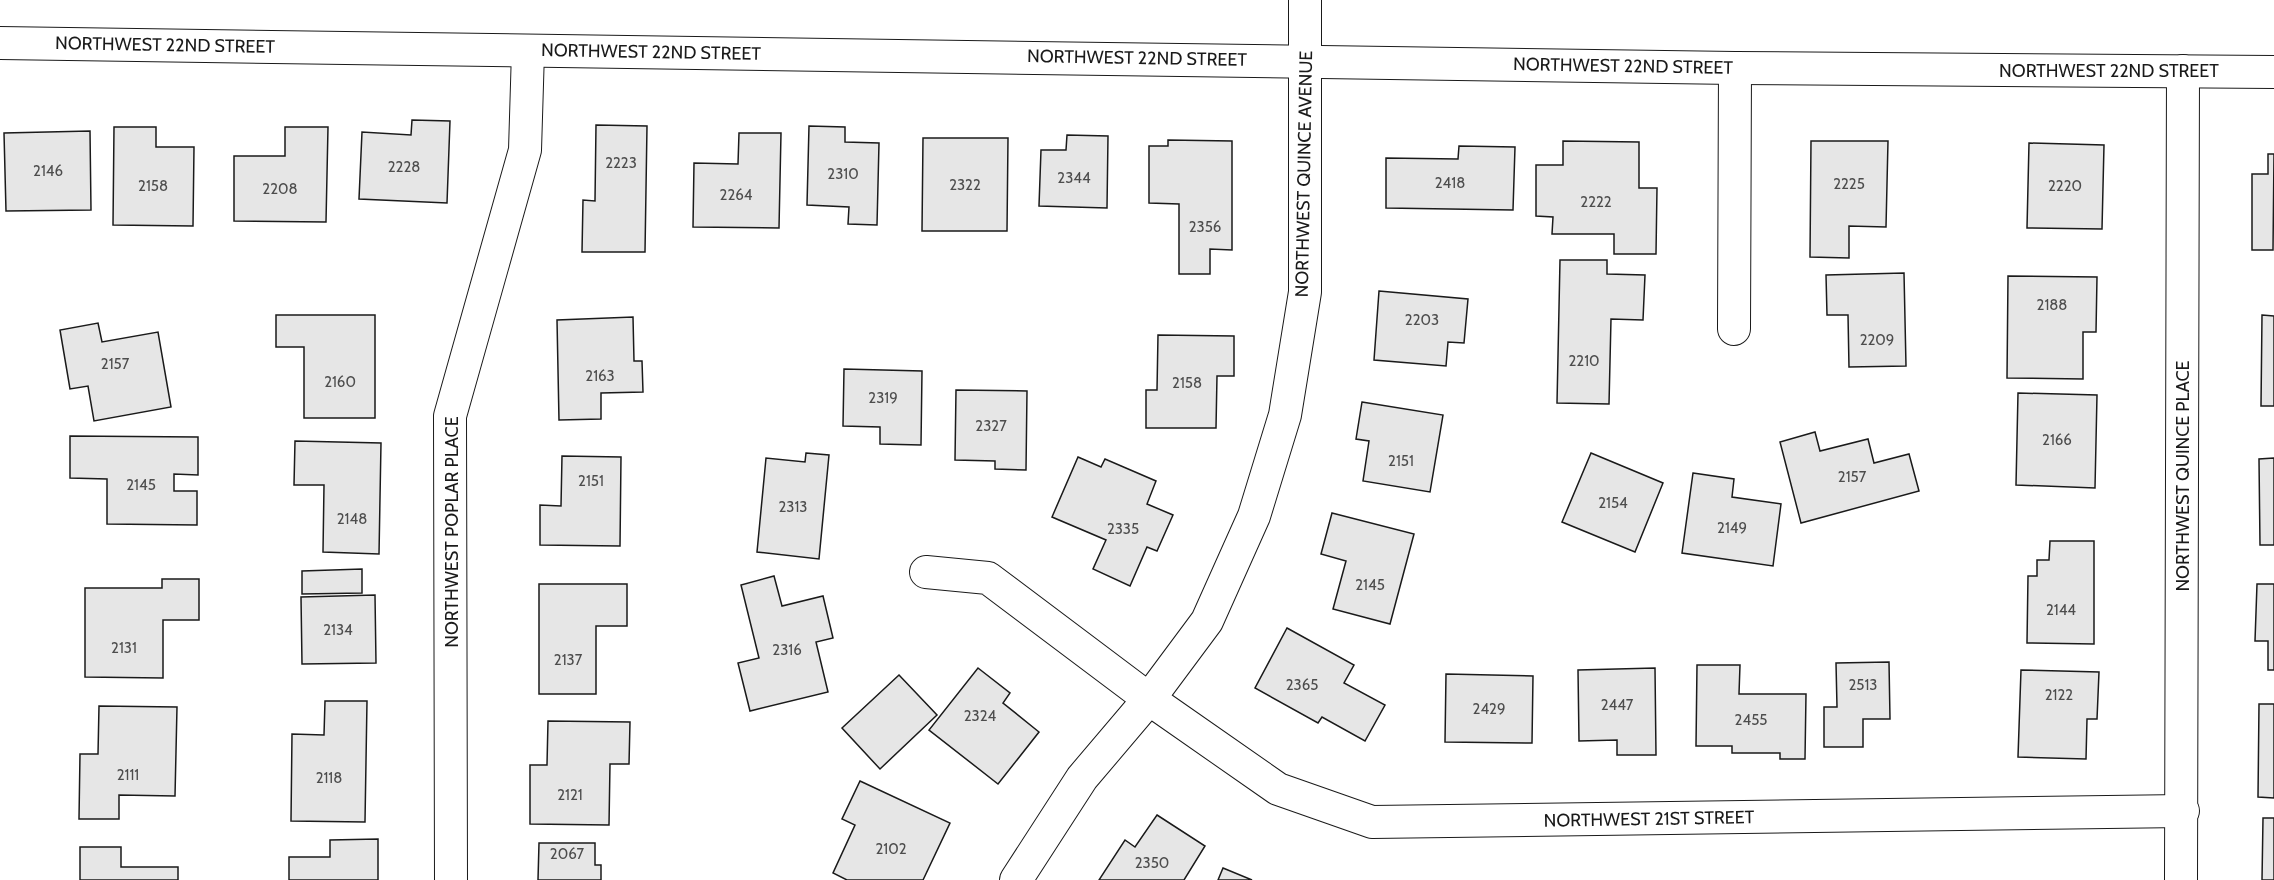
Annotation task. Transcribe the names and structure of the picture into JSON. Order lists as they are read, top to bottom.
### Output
{
  "streets": {
    "street": [
      "NORTHWEST 22ND STREET",
      "NORTHWEST QUINCE AVENUE",
      "NORTHWEST QUINCE PLACE",
      "NORTHWEST POPLAR PLACE",
      "NORTHWEST 21ST STREET"
    ]
  },
  "crossings": [
    ["NORTHWEST 22ND STREET", "NORTHWEST QUINCE AVENUE"],
    ["NORTHWEST 22ND STREET", "NORTHWEST QUINCE PLACE"],
    ["NORTHWEST 22ND STREET", "NORTHWEST POPLAR PLACE"],
    ["NORTHWEST QUINCE AVENUE", "NORTHWEST 21ST STREET"],
    ["NORTHWEST QUINCE PLACE", "NORTHWEST 21ST STREET"]
  ],
  "house_numbers": [
    "2223",
    "2228",
    "2146",
    "2310",
    "2344",
    "2418",
    "2225",
    "2322",
    "2158",
    "2220",
    "2208",
    "2264",
    "2222",
    "2356",
    "2188",
    "2203",
    "2209",
    "2210",
    "2157",
    "2163",
    "2160",
    "2158",
    "2319",
    "2327",
    "2166",
    "2151",
    "2157",
    "2151",
    "2145",
    "2154",
    "2313",
    "2148",
    "2149",
    "2335",
    "2145",
    "2144",
    "2134",
    "2131",
    "2316",
    "2137",
    "2365",
    "2513",
    "2122",
    "2447",
    "2429",
    "2324",
    "2455",
    "2111",
    "2118",
    "2121",
    "2102",
    "2067",
    "2350"
  ]
}
